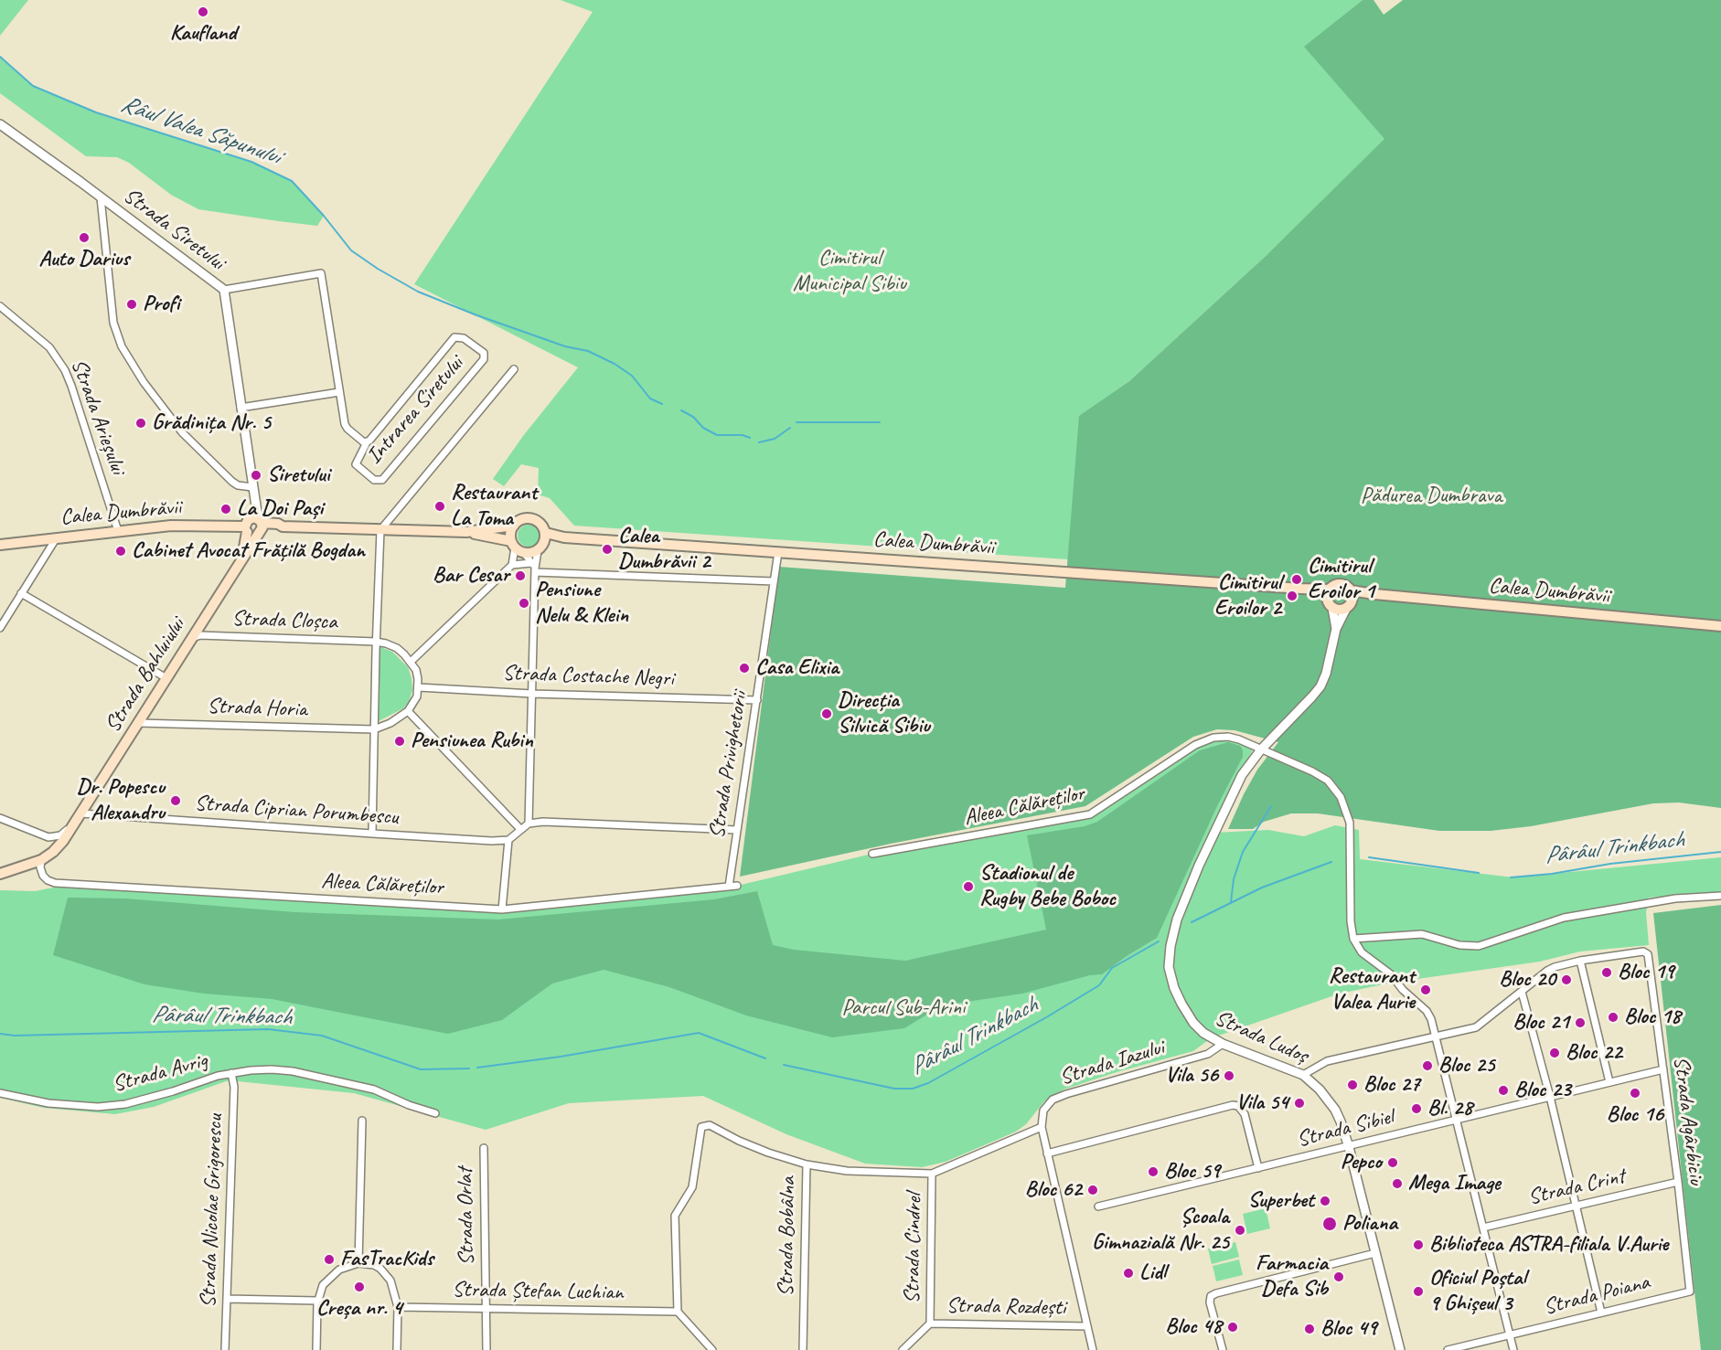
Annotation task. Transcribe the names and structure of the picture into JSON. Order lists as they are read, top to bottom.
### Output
{
  "streets": {
    "main road": ["Calea Dumbrăvii", "Strada Bahluiului"],
    "street": [
      "Strada Siretului",
      "Intrarea Siretului",
      "Strada Arieșului",
      "Strada Cloșca",
      "Strada Costache Negri",
      "Strada Horia",
      "Strada Privighetorii",
      "Aleea Călăreților",
      "Strada Ciprian Porumbescu",
      "Strada Ludoș",
      "Strada Iazului",
      "Strada Avrig",
      "Strada Agârbiciu",
      "Strada Sibiel",
      "Strada Crint",
      "Strada Nicolae Grigorescu",
      "Strada Orlat",
      "Strada Bobâlna",
      "Strada Cindrel",
      "Strada Ștefan Luchian",
      "Strada Poiana",
      "Strada Rozdești"
    ]
  },
  "crossings": [
    ["Strada Siretului", "Intrarea Siretului"],
    ["Strada Siretului", "Calea Dumbrăvii"],
    ["Strada Siretului", "Strada Bahluiului"],
    ["Strada Arieșului", "Calea Dumbrăvii"],
    ["Calea Dumbrăvii", "Strada Bahluiului"],
    ["Calea Dumbrăvii", "Strada Privighetorii"],
    ["Calea Dumbrăvii", "Strada Ludoș"],
    ["Strada Cloșca", "Strada Bahluiului"],
    ["Strada Bahluiului", "Strada Horia"],
    ["Strada Bahluiului", "Aleea Călăreților"],
    ["Strada Bahluiului", "Strada Ciprian Porumbescu"],
    ["Strada Costache Negri", "Strada Privighetorii"],
    ["Strada Privighetorii", "Aleea Călăreților"],
    ["Aleea Călăreților", "Strada Ludoș"],
    ["Strada Ludoș", "Strada Iazului"],
    ["Strada Ludoș", "Strada Sibiel"],
    ["Strada Avrig", "Strada Nicolae Grigorescu"],
    ["Strada Agârbiciu", "Strada Sibiel"],
    ["Strada Agârbiciu", "Strada Crint"],
    ["Strada Agârbiciu", "Strada Poiana"],
    ["Strada Orlat", "Strada Ștefan Luchian"],
    ["Strada Bobâlna", "Strada Ștefan Luchian"],
    ["Strada Cindrel", "Strada Rozdești"]
  ],
  "water": ["Râul Valea Săpunului", "Pârâul Trinkbach"],
  "parks": ["Cimitirul Municipal Sibiu", "Pădurea Dumbrava", "Parcul Sub-Arini"],
  "places": [
    "Kaufland",
    "Auto Darius",
    "Profi",
    "Grădinița Nr. 5",
    "Siretului",
    "Restaurant La Toma",
    "La Doi Pași",
    "Calea Dumbrăvii 2",
    "Cabinet Avocat Frățilă Bogdan",
    "Bar Cesar",
    "Cimitirul Eroilor 1",
    "Cimitirul Eroilor 2",
    "Pensiune Nelu & Klein",
    "Casa Elixia",
    "Direcția Silvică Sibiu",
    "Pensiunea Rubin",
    "Dr. Popescu Alexandru",
    "Stadionul de Rugby Bebe Boboc",
    "Bloc 19",
    "Bloc 20",
    "Restaurant Valea Aurie",
    "Bloc 18",
    "Bloc 21",
    "Bloc 22",
    "Bloc 25",
    "Vila 56",
    "Bloc 27",
    "Bloc 23",
    "Bloc 16",
    "Vila 54",
    "Bl. 28",
    "Pepco",
    "Bloc 59",
    "Mega Image",
    "Bloc 62",
    "Superbet",
    "Poliana",
    "Școala Gimnazială Nr. 25",
    "Biblioteca ASTRA-filiala V.Aurie",
    "FasTracKids",
    "Lidl",
    "Farmacia Defa Sib",
    "Creșa nr. 4",
    "Oficiul Poștal 9 Ghișeul 3",
    "Bloc 48",
    "Bloc 49"
  ]
}
